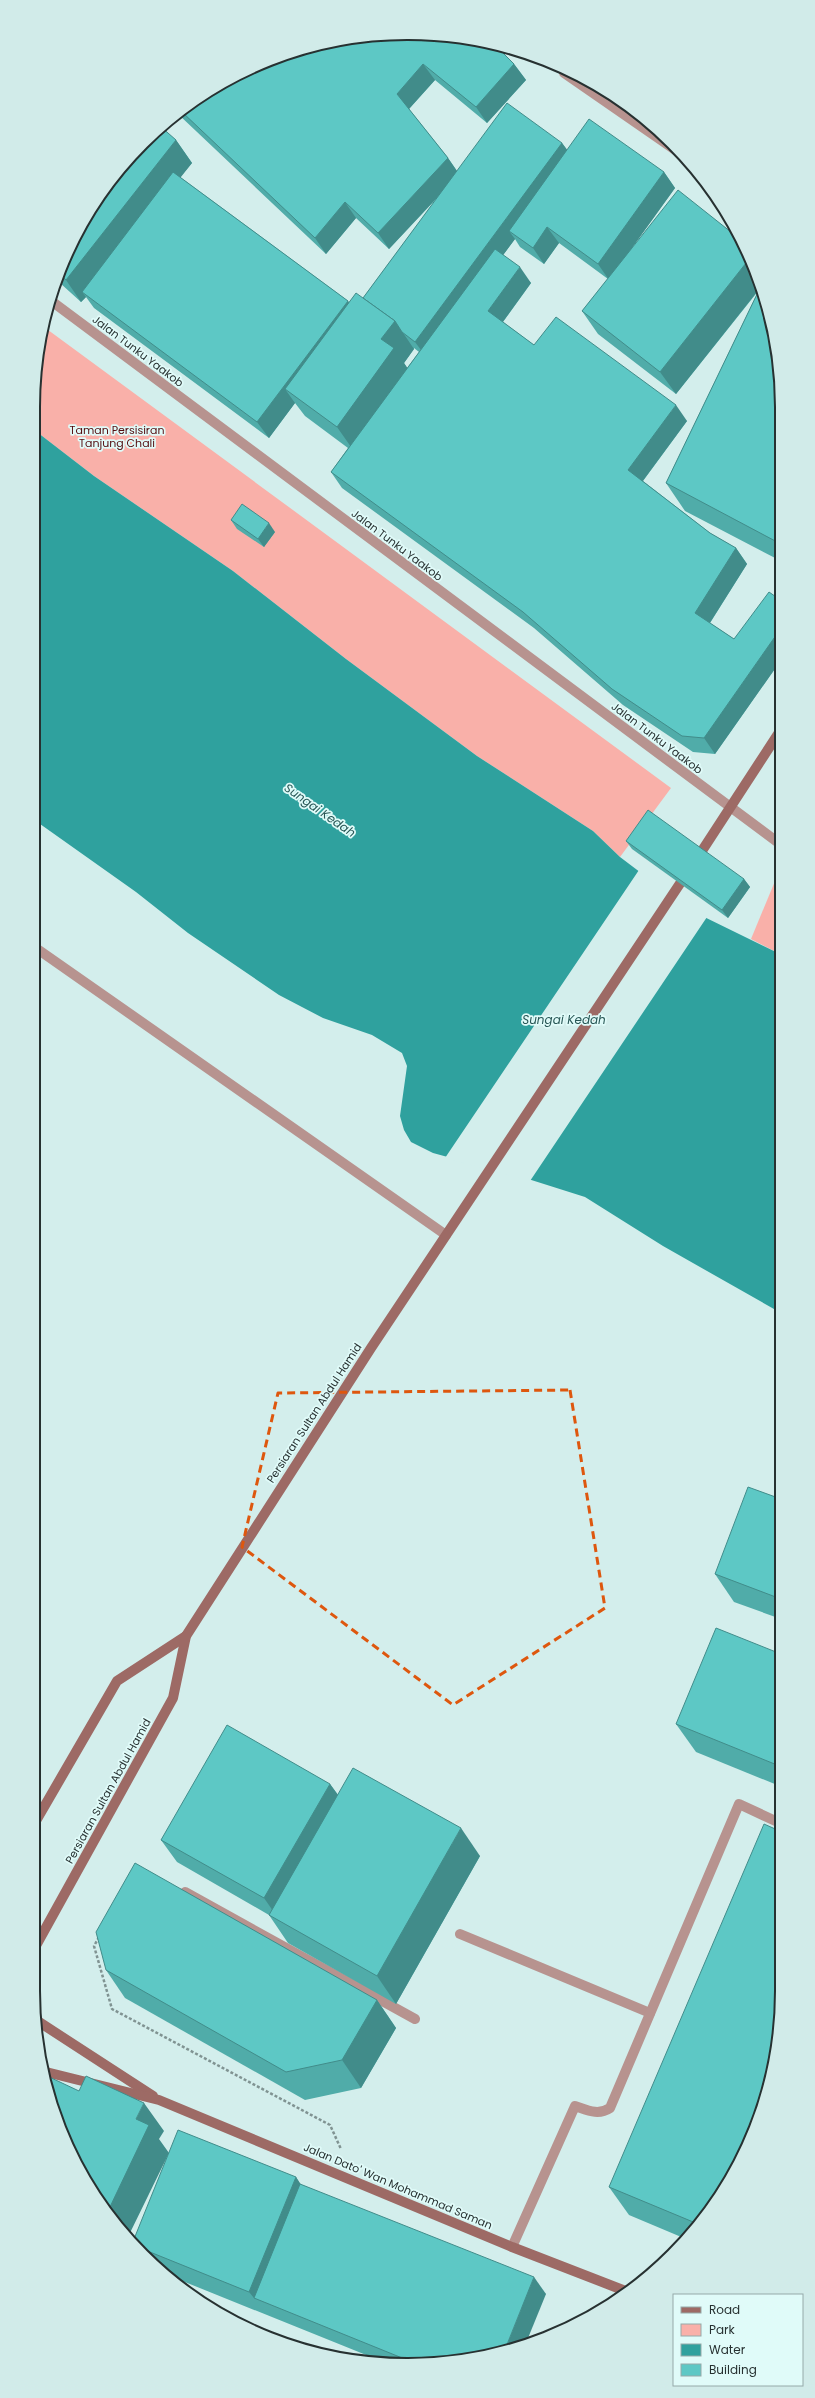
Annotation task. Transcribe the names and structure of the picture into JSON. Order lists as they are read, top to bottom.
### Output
{
  "streets": {
    "main road": ["Persiaran Sultan Abdul Hamid", "Jalan Dato' Wan Mohammad Saman"],
    "street": ["Jalan Tunku Yaakob"]
  },
  "crossings": [
    ["Jalan Tunku Yaakob", "Persiaran Sultan Abdul Hamid"]
  ],
  "water": ["Sungai Kedah"],
  "parks": ["Taman Persisiran Tanjung Chali"],
  "legend": [
    "Road",
    "Park",
    "Water",
    "Building"
  ]
}
